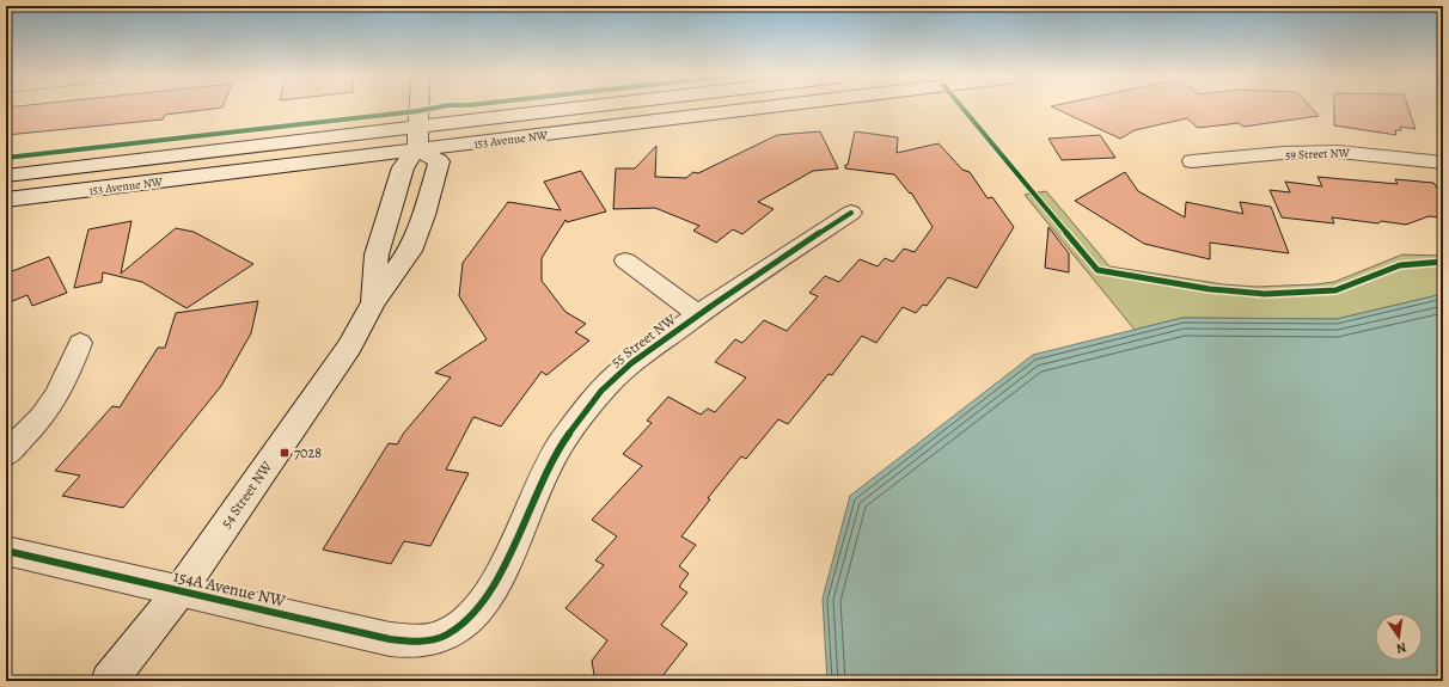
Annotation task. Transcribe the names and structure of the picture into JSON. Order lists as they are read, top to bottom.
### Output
{
  "streets": {
    "main road": ["153 Avenue NW", "54 Street NW"],
    "street": ["59 Street NW", "55 Street NW", "154A Avenue NW"]
  },
  "crossings": [
    ["153 Avenue NW", "54 Street NW"],
    ["55 Street NW", "154A Avenue NW"],
    ["54 Street NW", "154A Avenue NW"]
  ],
  "places": {
    "transit": ["7028"]
  },
  "north": "bottom"
}
